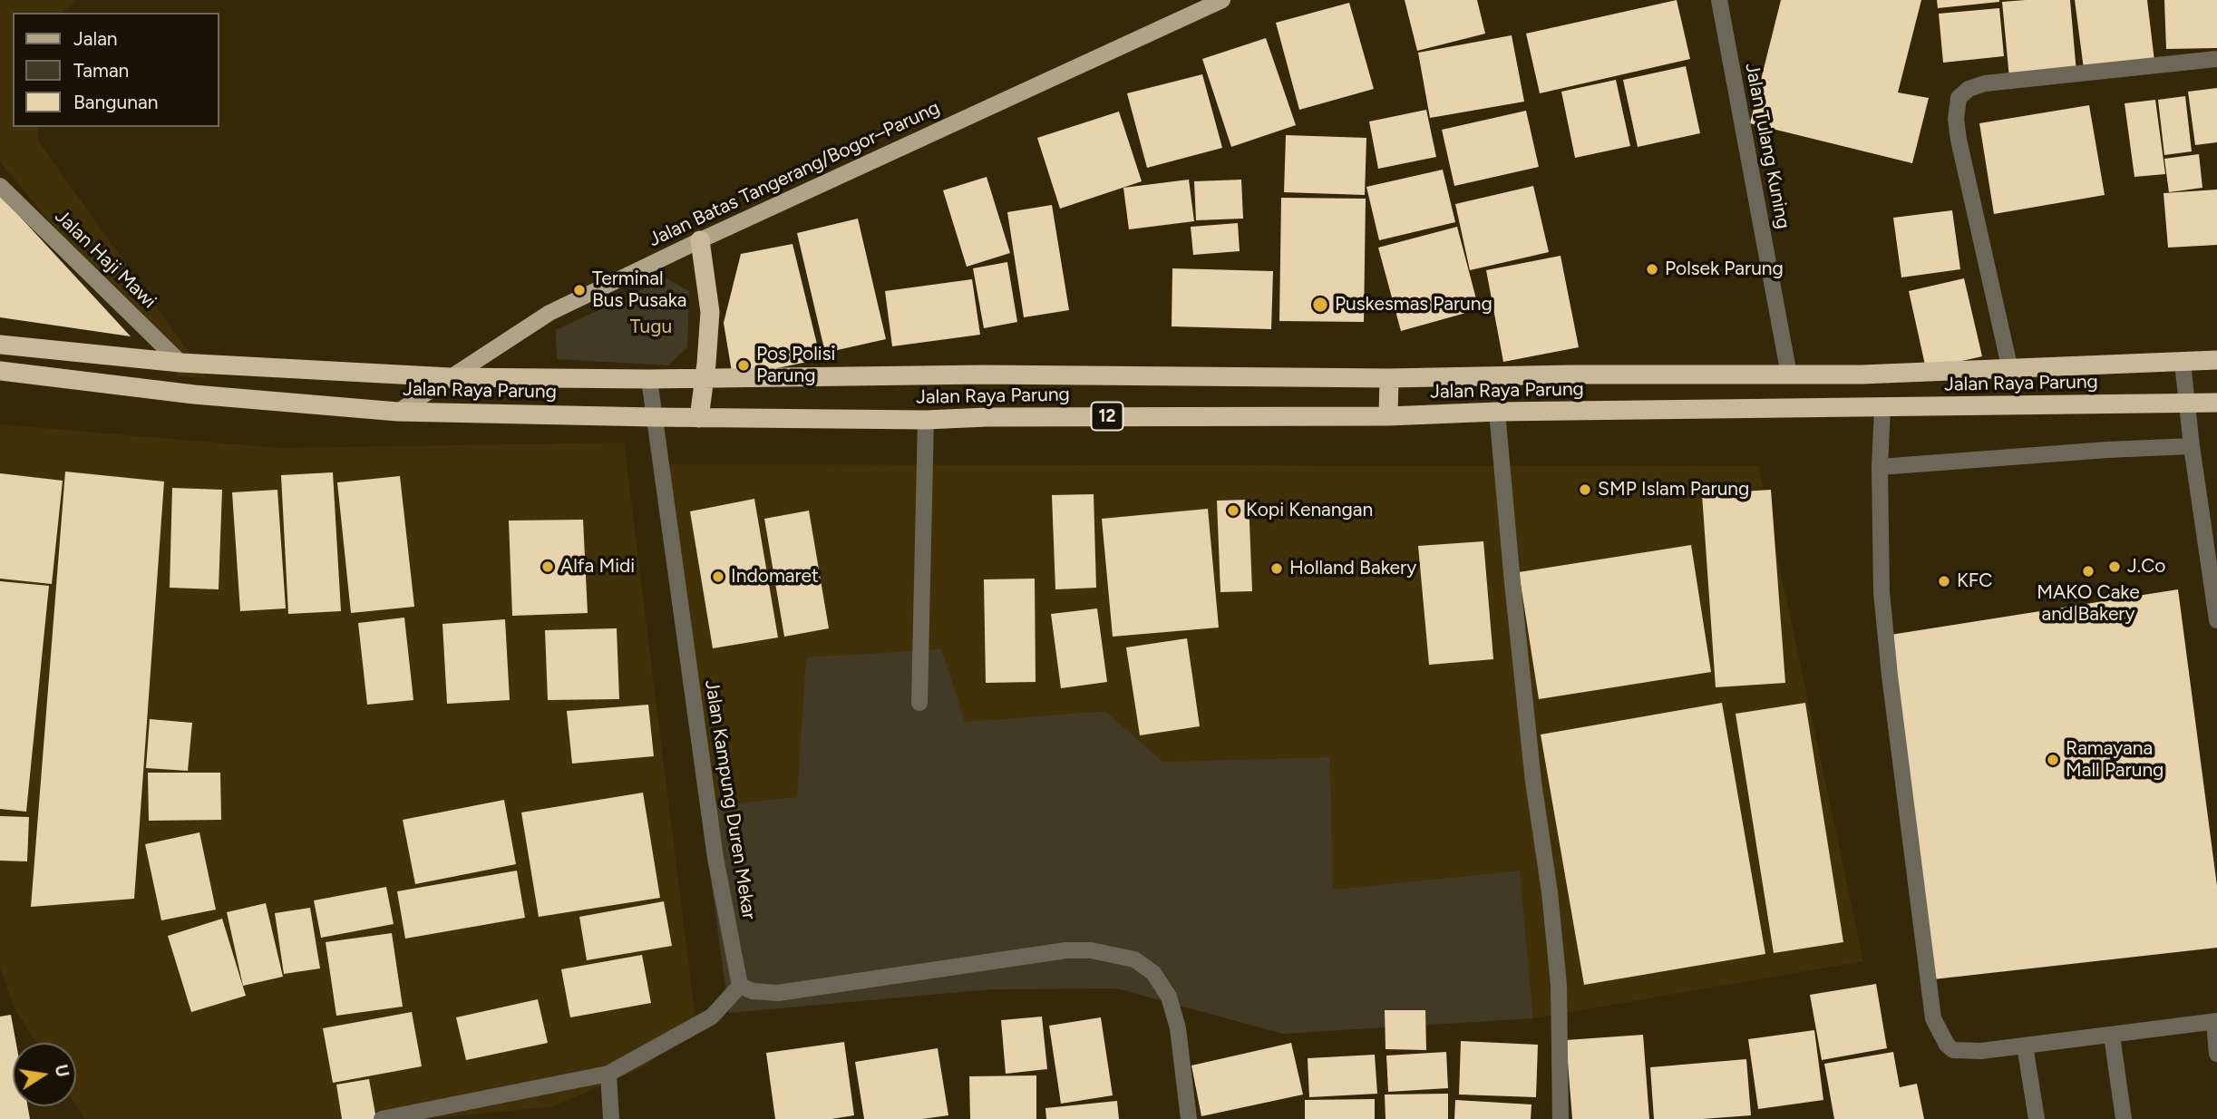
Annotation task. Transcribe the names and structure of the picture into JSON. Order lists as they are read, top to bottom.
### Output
{
  "streets": {
    "highway": ["Jalan Raya Parung", "12"],
    "main road": ["Jalan Batas Tangerang/Bogor–Parung"],
    "street": ["Jalan Tulang Kuning", "Jalan Haji Mawi", "Jalan Kampung Duren Mekar"]
  },
  "crossings": [
    ["Jalan Tulang Kuning", "Jalan Raya Parung"],
    ["Jalan Batas Tangerang/Bogor–Parung", "Jalan Raya Parung"],
    ["Jalan Haji Mawi", "Jalan Raya Parung"],
    ["Jalan Raya Parung", "Jalan Kampung Duren Mekar"]
  ],
  "parks": ["Tugu"],
  "places": [
    "Polsek Parung",
    "Terminal Bus Pusaka",
    "Puskesmas Parung",
    "Pos Polisi Parung",
    "SMP Islam Parung",
    "Kopi Kenangan",
    "Alfa Midi",
    "J.Co",
    "Holland Bakery",
    "MAKO Cake and Bakery",
    "Indomaret",
    "KFC",
    "Ramayana Mall Parung"
  ],
  "legend": ["Jalan", "Taman", "Bangunan"],
  "north": "right"
}
